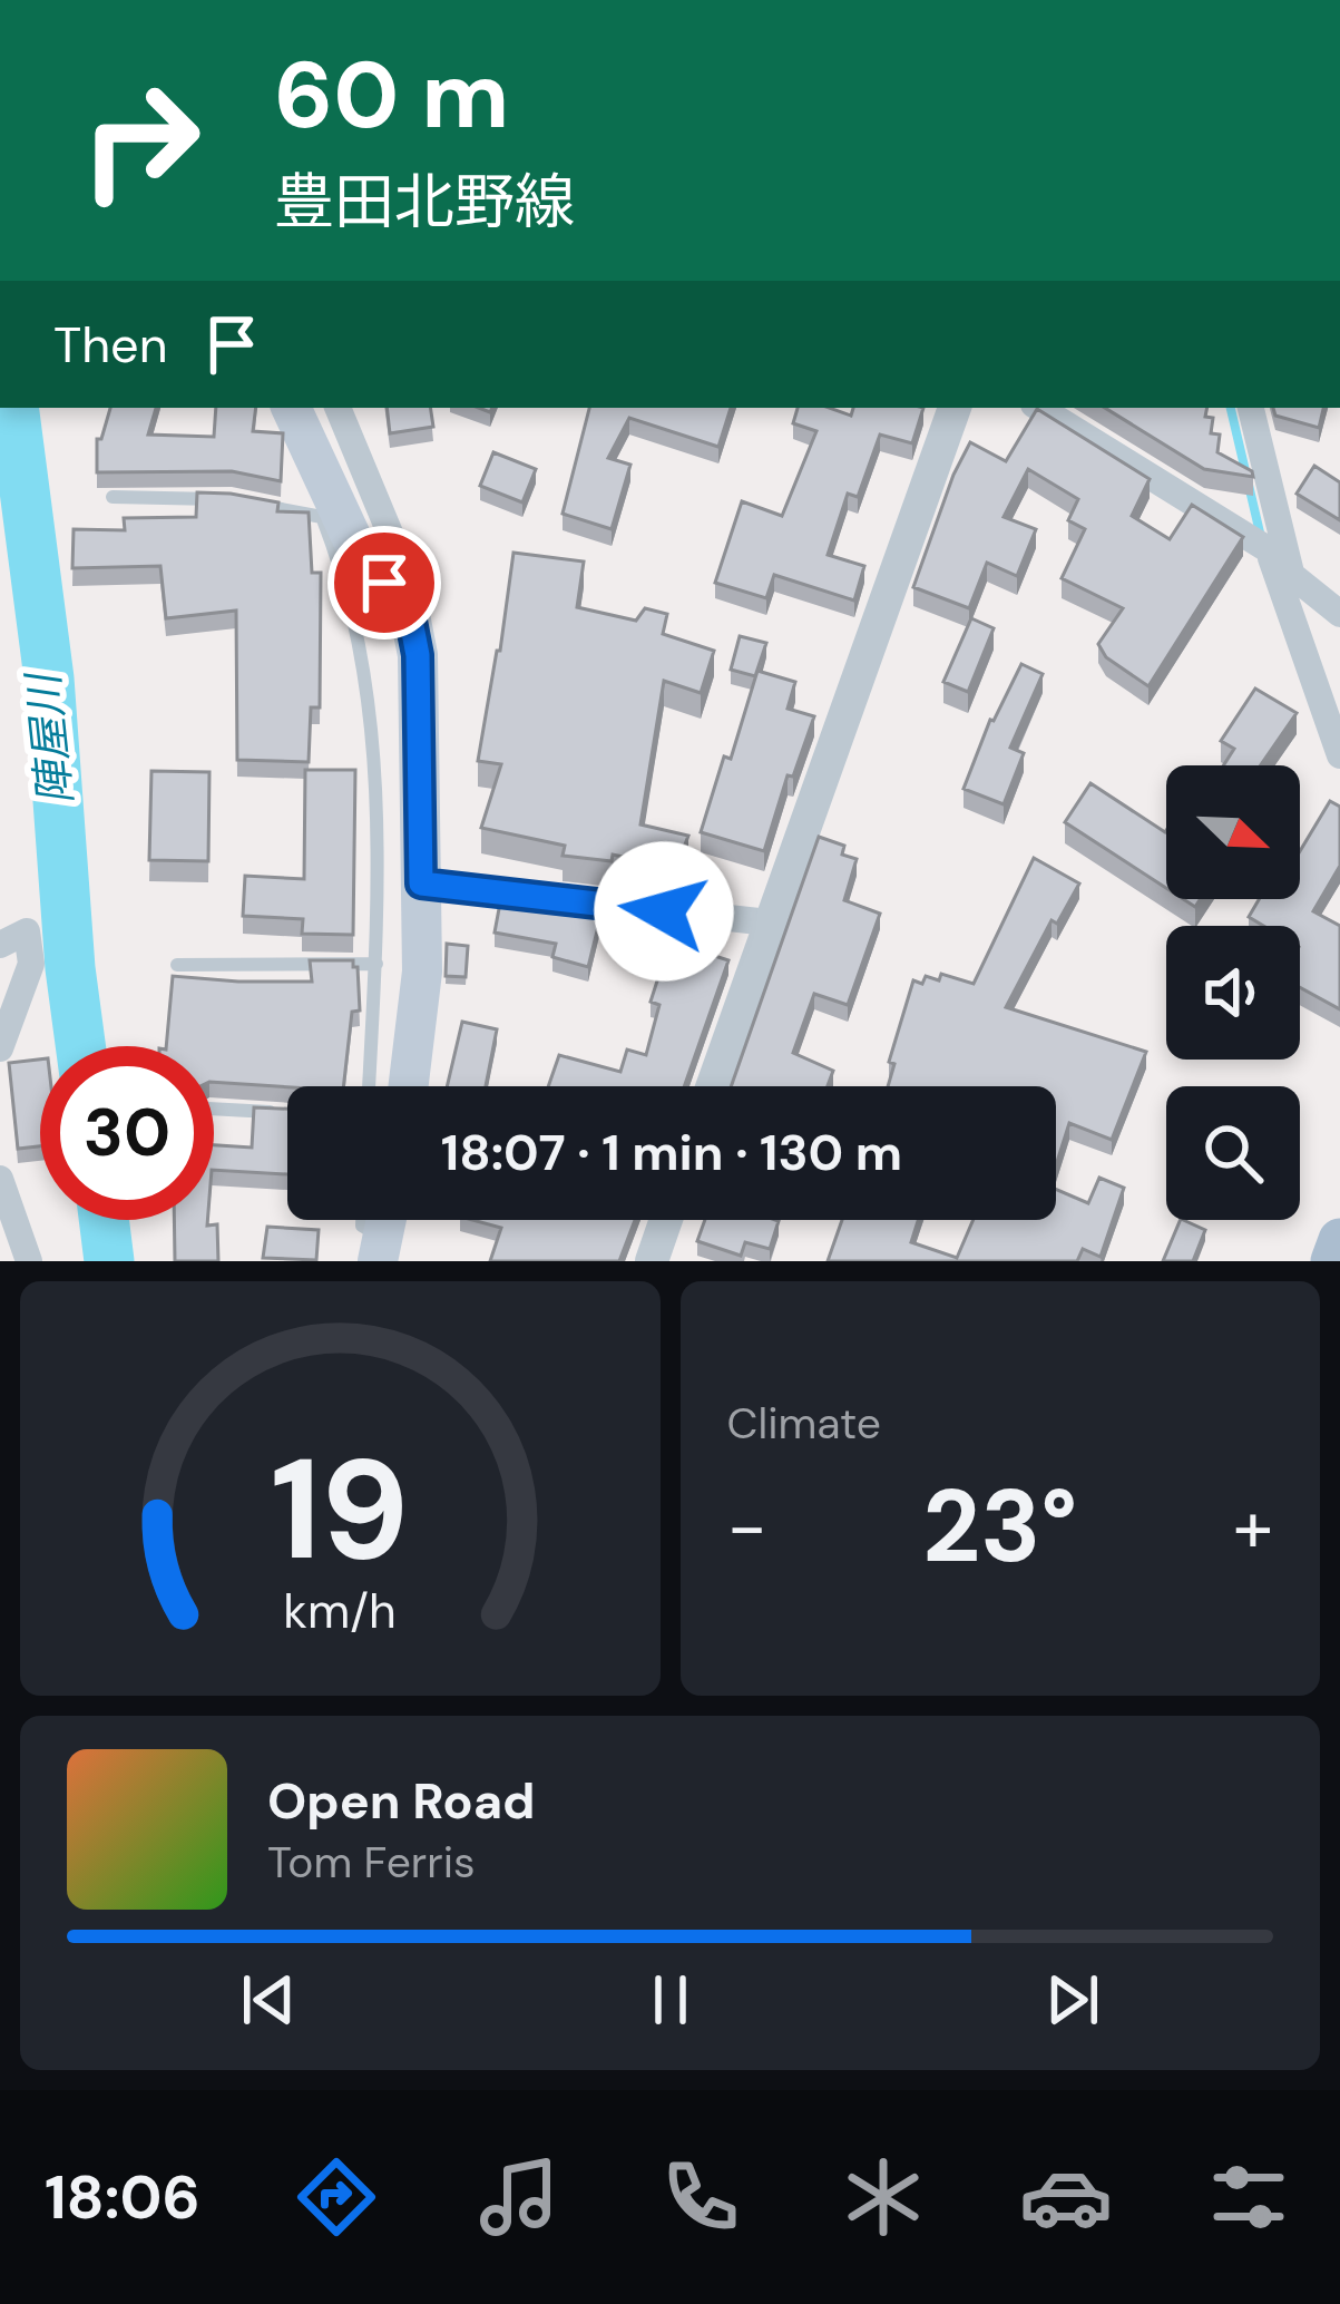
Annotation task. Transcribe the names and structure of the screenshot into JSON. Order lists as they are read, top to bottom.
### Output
{
  "water": ["陣屋川"],
  "north": "bottom right",
  "page": {
    "turn": ["60 m", "豊田北野線"],
    "then": "Then",
    "limit": "30",
    "trip": "18:07 · 1 min · 130 m",
    "tile": "Climate",
    "heat": ["−", "23°", "+"],
    "song": ["Open Road", "Tom Ferris"],
    "tabs": "18:06",
    "gauge": ["19", "km/h"]
  }
}
